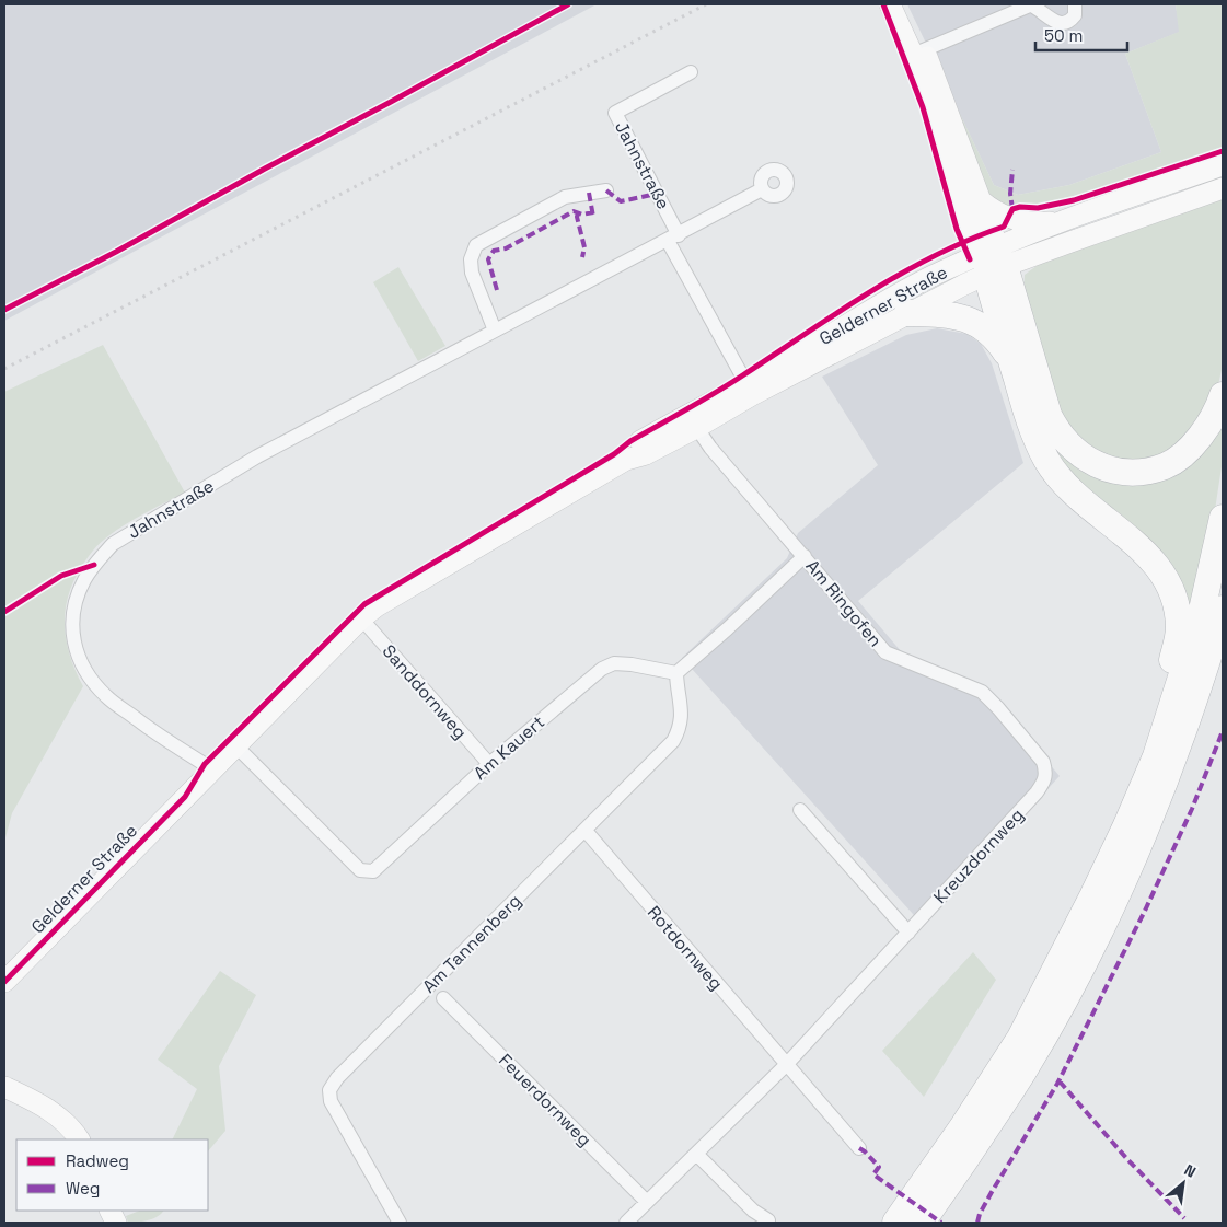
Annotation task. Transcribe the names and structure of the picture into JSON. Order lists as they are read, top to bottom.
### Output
{
  "streets": {
    "main road": ["Gelderner Straße"],
    "street": [
      "Jahnstraße",
      "Am Ringofen",
      "Sanddornweg",
      "Am Kauert",
      "Kreuzdornweg",
      "Am Tannenberg",
      "Rotdornweg",
      "Feuerdornweg"
    ]
  },
  "crossings": [
    ["Jahnstraße", "Gelderner Straße"],
    ["Gelderner Straße", "Am Ringofen"],
    ["Gelderner Straße", "Sanddornweg"],
    ["Gelderner Straße", "Am Kauert"],
    ["Am Ringofen", "Kreuzdornweg"],
    ["Sanddornweg", "Am Kauert"],
    ["Am Kauert", "Am Tannenberg"],
    ["Kreuzdornweg", "Rotdornweg"],
    ["Kreuzdornweg", "Feuerdornweg"],
    ["Am Tannenberg", "Rotdornweg"]
  ],
  "legend": ["Radweg", "Weg"],
  "scale_bar": "50 m",
  "north": "top right"
}
